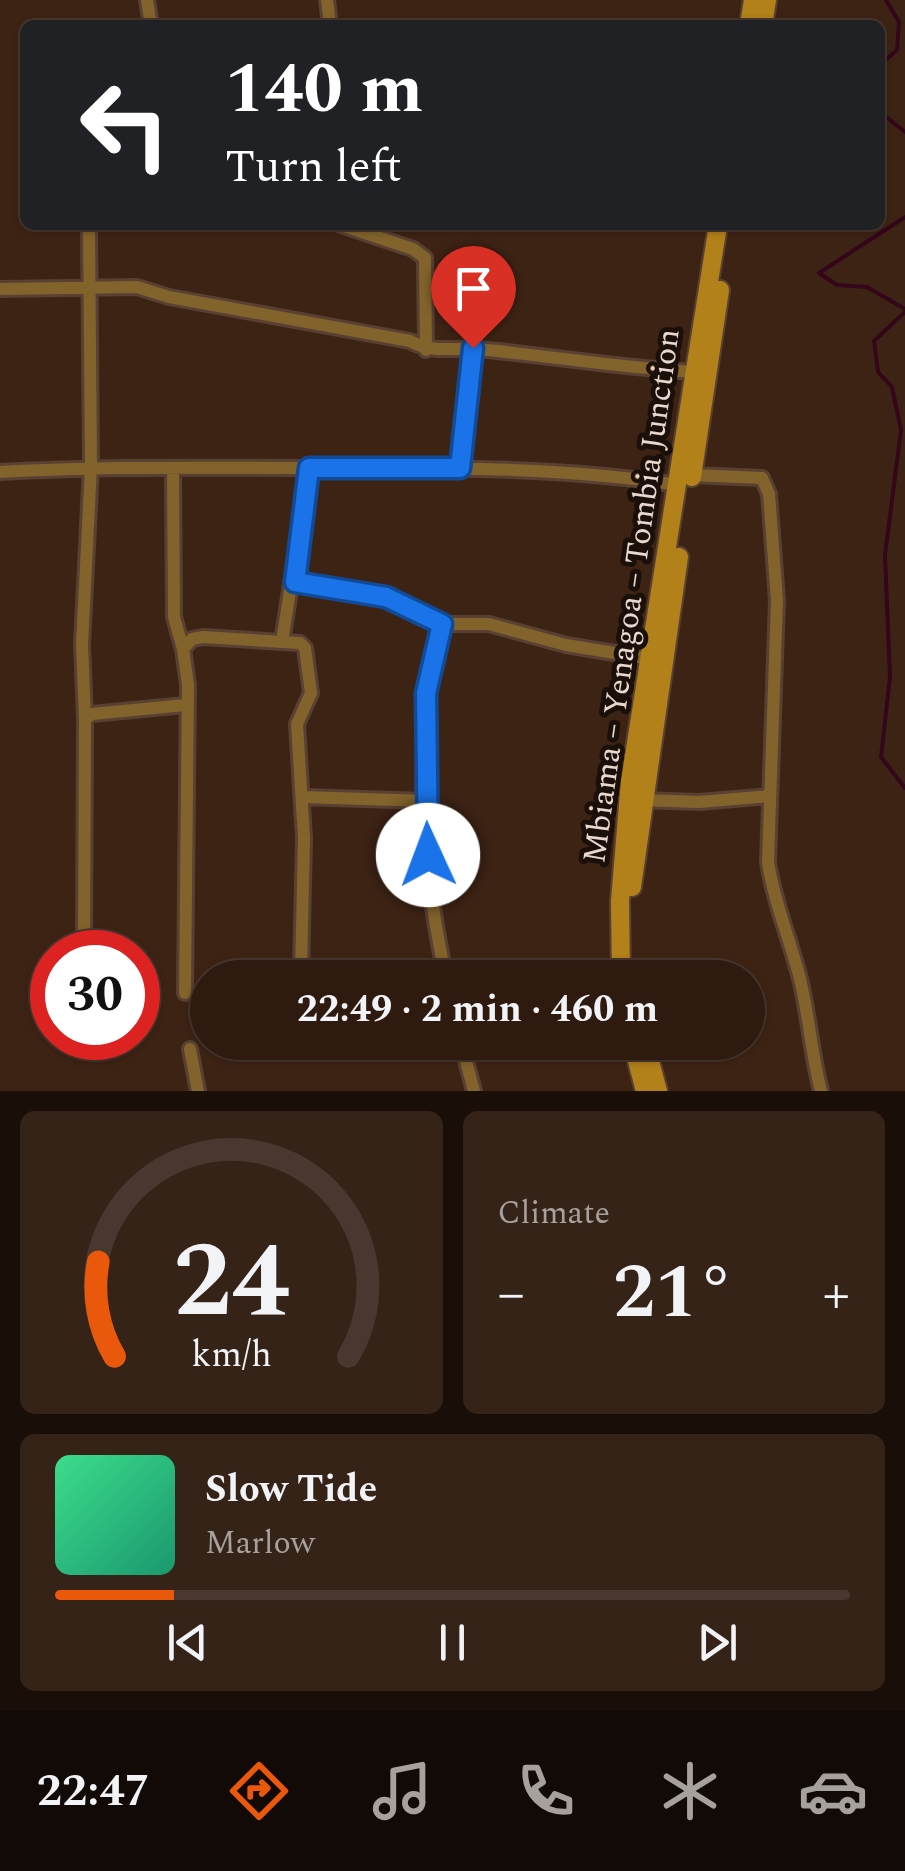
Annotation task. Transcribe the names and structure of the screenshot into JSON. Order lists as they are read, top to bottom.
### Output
{
  "streets": {
    "main road": ["Mbiama – Yenagoa – Tombia Junction"]
  },
  "page": {
    "turn": ["140 m", "Turn left"],
    "limit": "30",
    "trip": "22:49 · 2 min · 460 m",
    "tile": "Climate",
    "heat": ["−", "21°", "+"],
    "song": ["Slow Tide", "Marlow"],
    "tabs": "22:47",
    "gauge": ["24", "km/h"]
  }
}
